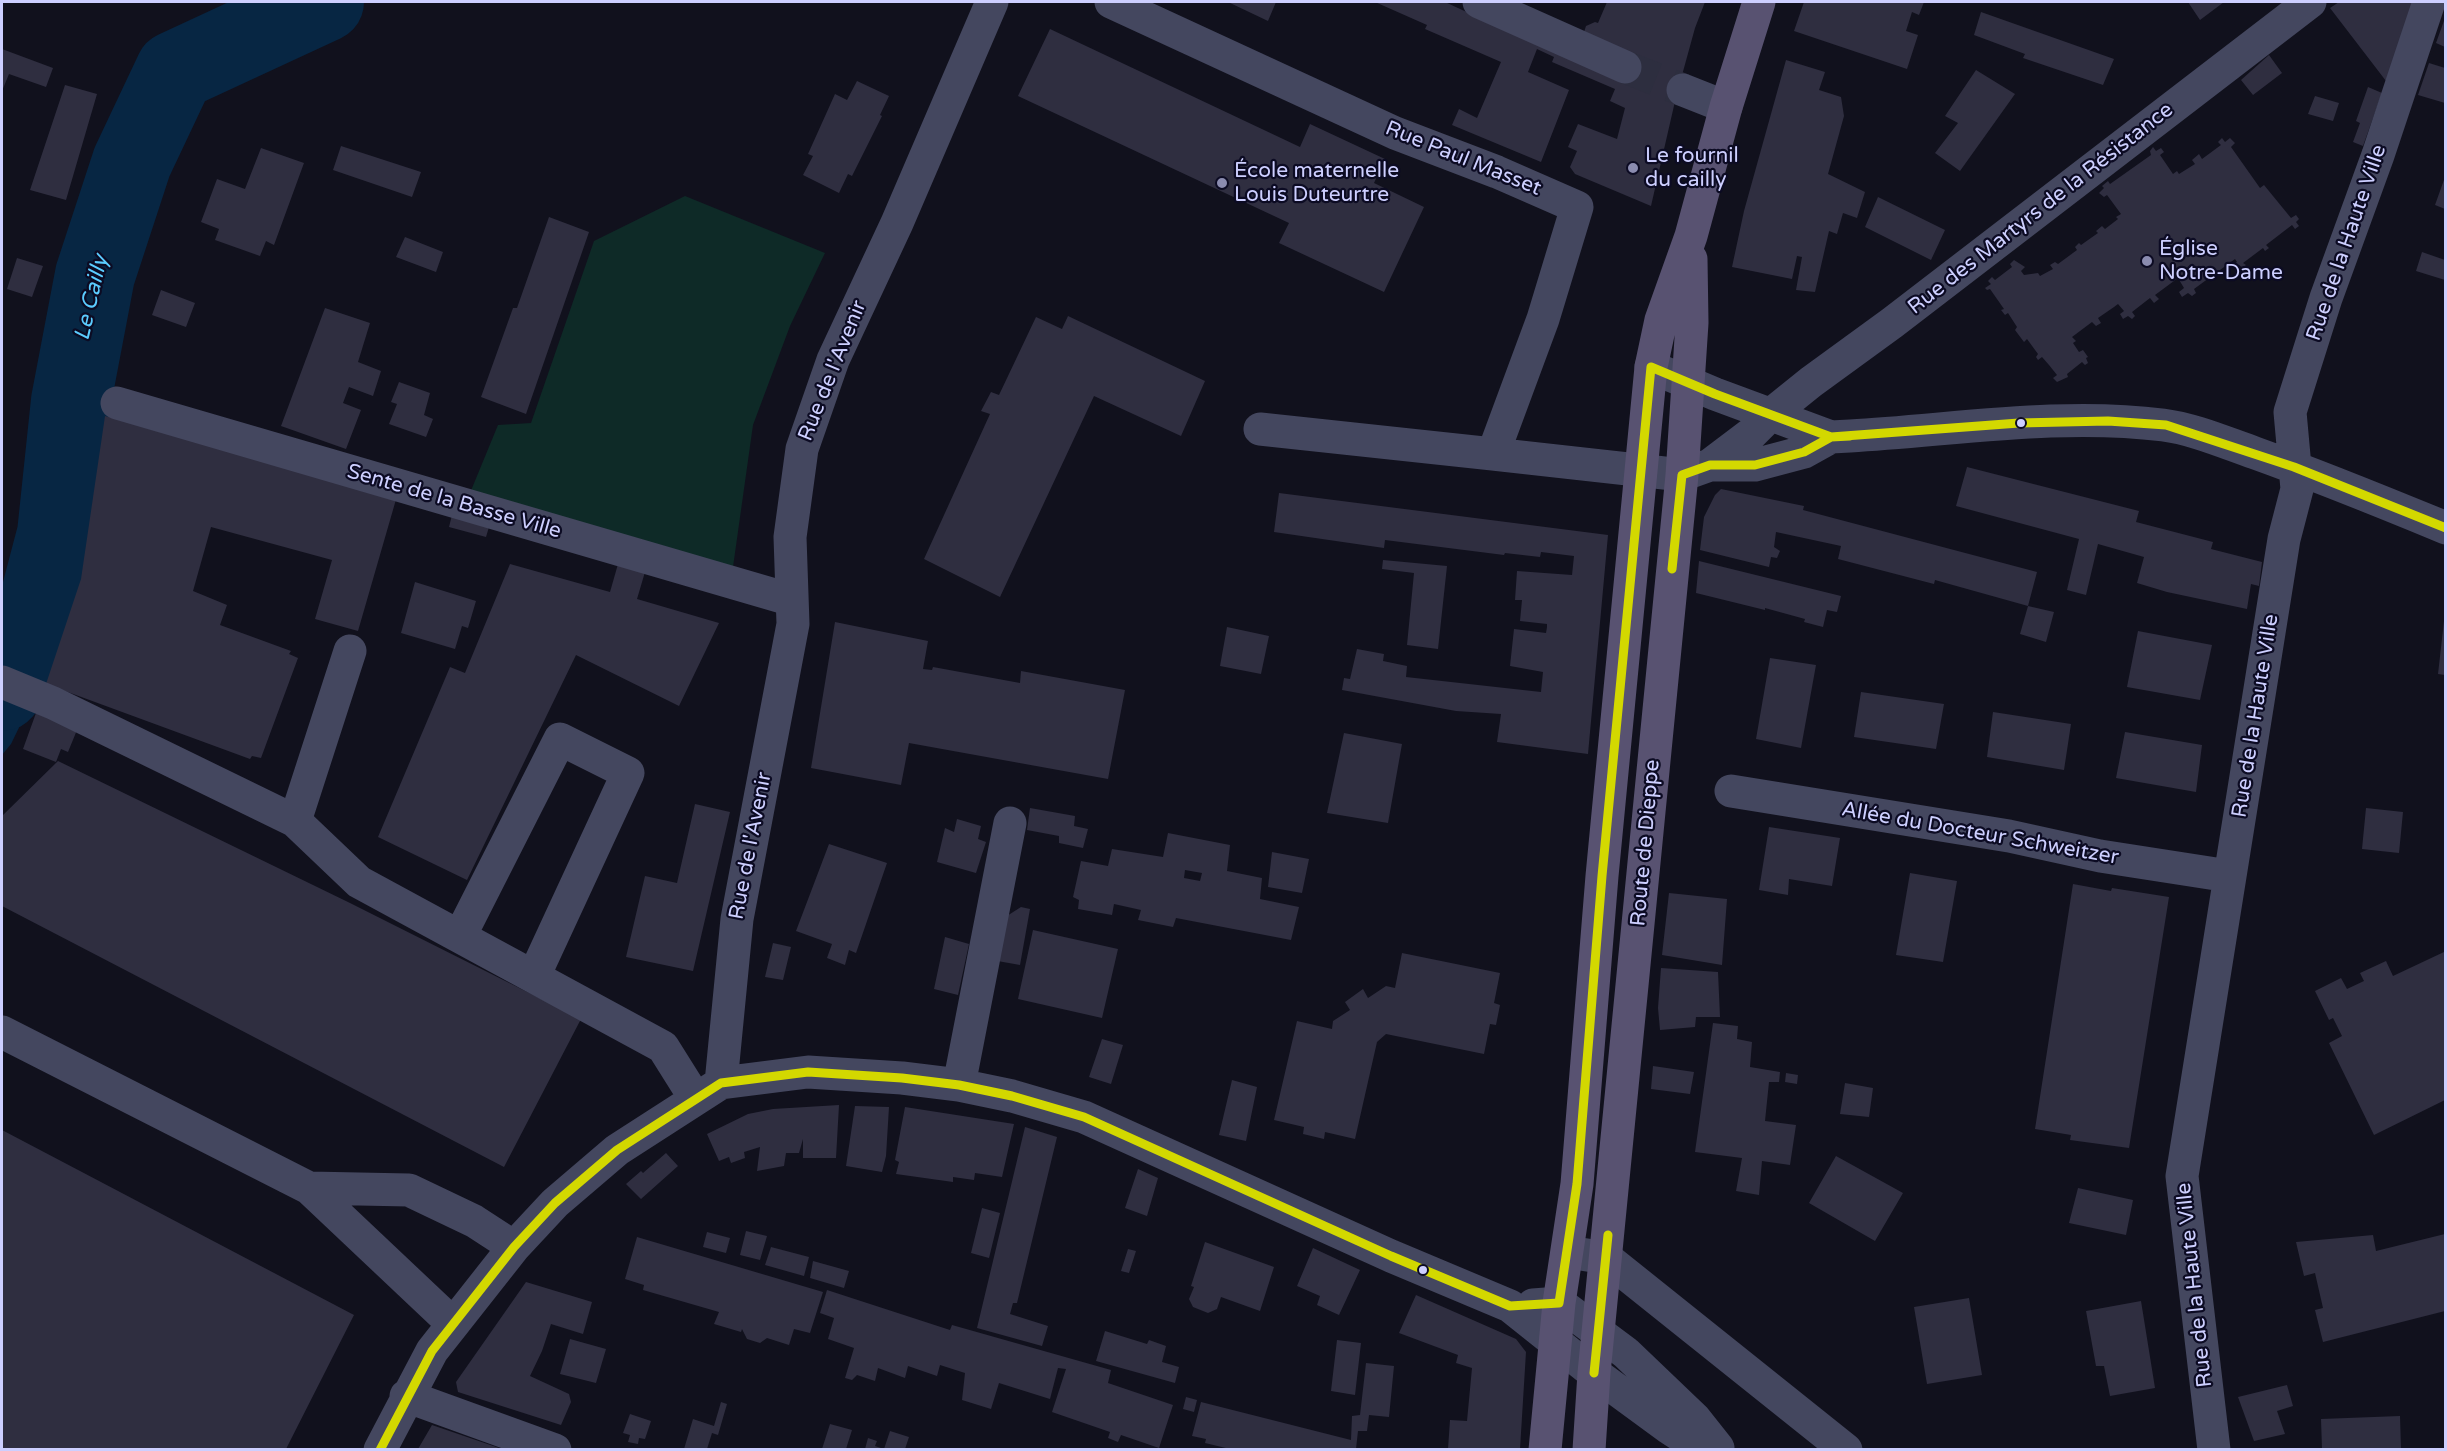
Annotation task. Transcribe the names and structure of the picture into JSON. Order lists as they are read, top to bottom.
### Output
{
  "streets": {
    "main road": ["Route de Dieppe"],
    "street": [
      "Rue Paul Masset",
      "Rue des Martyrs de la Résistance",
      "Rue de la Haute Ville",
      "Rue de l'Avenir",
      "Sente de la Basse Ville",
      "Allée du Docteur Schweitzer"
    ]
  },
  "crossings": [
    ["Rue des Martyrs de la Résistance", "Route de Dieppe"],
    ["Rue de la Haute Ville", "Allée du Docteur Schweitzer"],
    ["Rue de l'Avenir", "Sente de la Basse Ville"]
  ],
  "water": ["Le Cailly"],
  "places": ["Le fournil du cailly", "École maternelle Louis Duteurtre", "Église Notre-Dame"]
}
